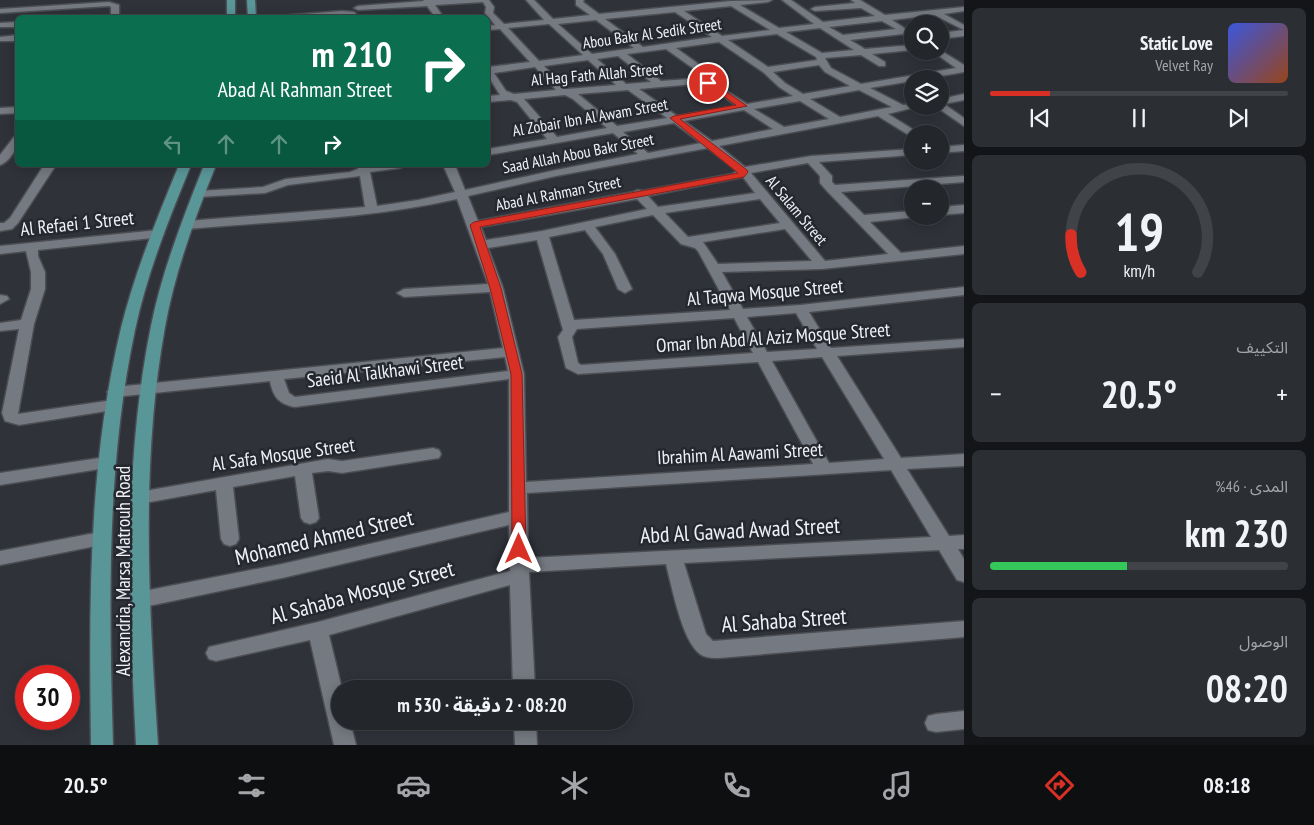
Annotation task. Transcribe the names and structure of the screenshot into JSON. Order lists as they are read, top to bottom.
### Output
{
  "streets": {
    "main road": ["Alexandria, Marsa Matrouh Road"],
    "street": [
      "Abou Bakr Al Sedik Street",
      "Al Hag Fath Allah Street",
      "Al Zobair Ibn Al Awam Street",
      "Saad Allah Abou Bakr Street",
      "Abad Al Rahman Street",
      "Al Salam Street",
      "Al Refaei 1 Street",
      "Al Taqwa Mosque Street",
      "Omar Ibn Abd Al Aziz Mosque Street",
      "Saeid Al Talkhawi Street",
      "Ibrahim Al Aawami Street",
      "Al Safa Mosque Street",
      "Abd Al Gawad Awad Street",
      "Mohamed Ahmed Street",
      "Al Sahaba Mosque Street",
      "Al Sahaba Street"
    ]
  },
  "crossings": [
    ["Abou Bakr Al Sedik Street", "Al Salam Street"],
    ["Al Hag Fath Allah Street", "Al Salam Street"],
    ["Al Zobair Ibn Al Awam Street", "Al Salam Street"],
    ["Saad Allah Abou Bakr Street", "Al Salam Street"],
    ["Saad Allah Abou Bakr Street", "Alexandria, Marsa Matrouh Road"],
    ["Abad Al Rahman Street", "Al Salam Street"],
    ["Al Refaei 1 Street", "Alexandria, Marsa Matrouh Road"],
    ["Al Taqwa Mosque Street", "Omar Ibn Abd Al Aziz Mosque Street"],
    ["Saeid Al Talkhawi Street", "Alexandria, Marsa Matrouh Road"],
    ["Al Safa Mosque Street", "Alexandria, Marsa Matrouh Road"],
    ["Abd Al Gawad Awad Street", "Al Sahaba Mosque Street"],
    ["Abd Al Gawad Awad Street", "Al Sahaba Street"],
    ["Mohamed Ahmed Street", "Alexandria, Marsa Matrouh Road"]
  ],
  "page": {
    "map_buttons": ["+", "−"],
    "turn": ["210 m", "Abad Al Rahman Street"],
    "song": ["Static Love", "Velvet Ray"],
    "tile": [
      "التكييف",
      ["المدى · 46%", "230 km"],
      ["الوصول", "08:20"]
    ],
    "heat": ["−", "20.5°", "+"],
    "limit": "30",
    "trip": "08:20 · 2 دقيقة · 530 m",
    "tabs": ["08:18", "20.5°"],
    "gauge": ["19", "km/h"]
  }
}
